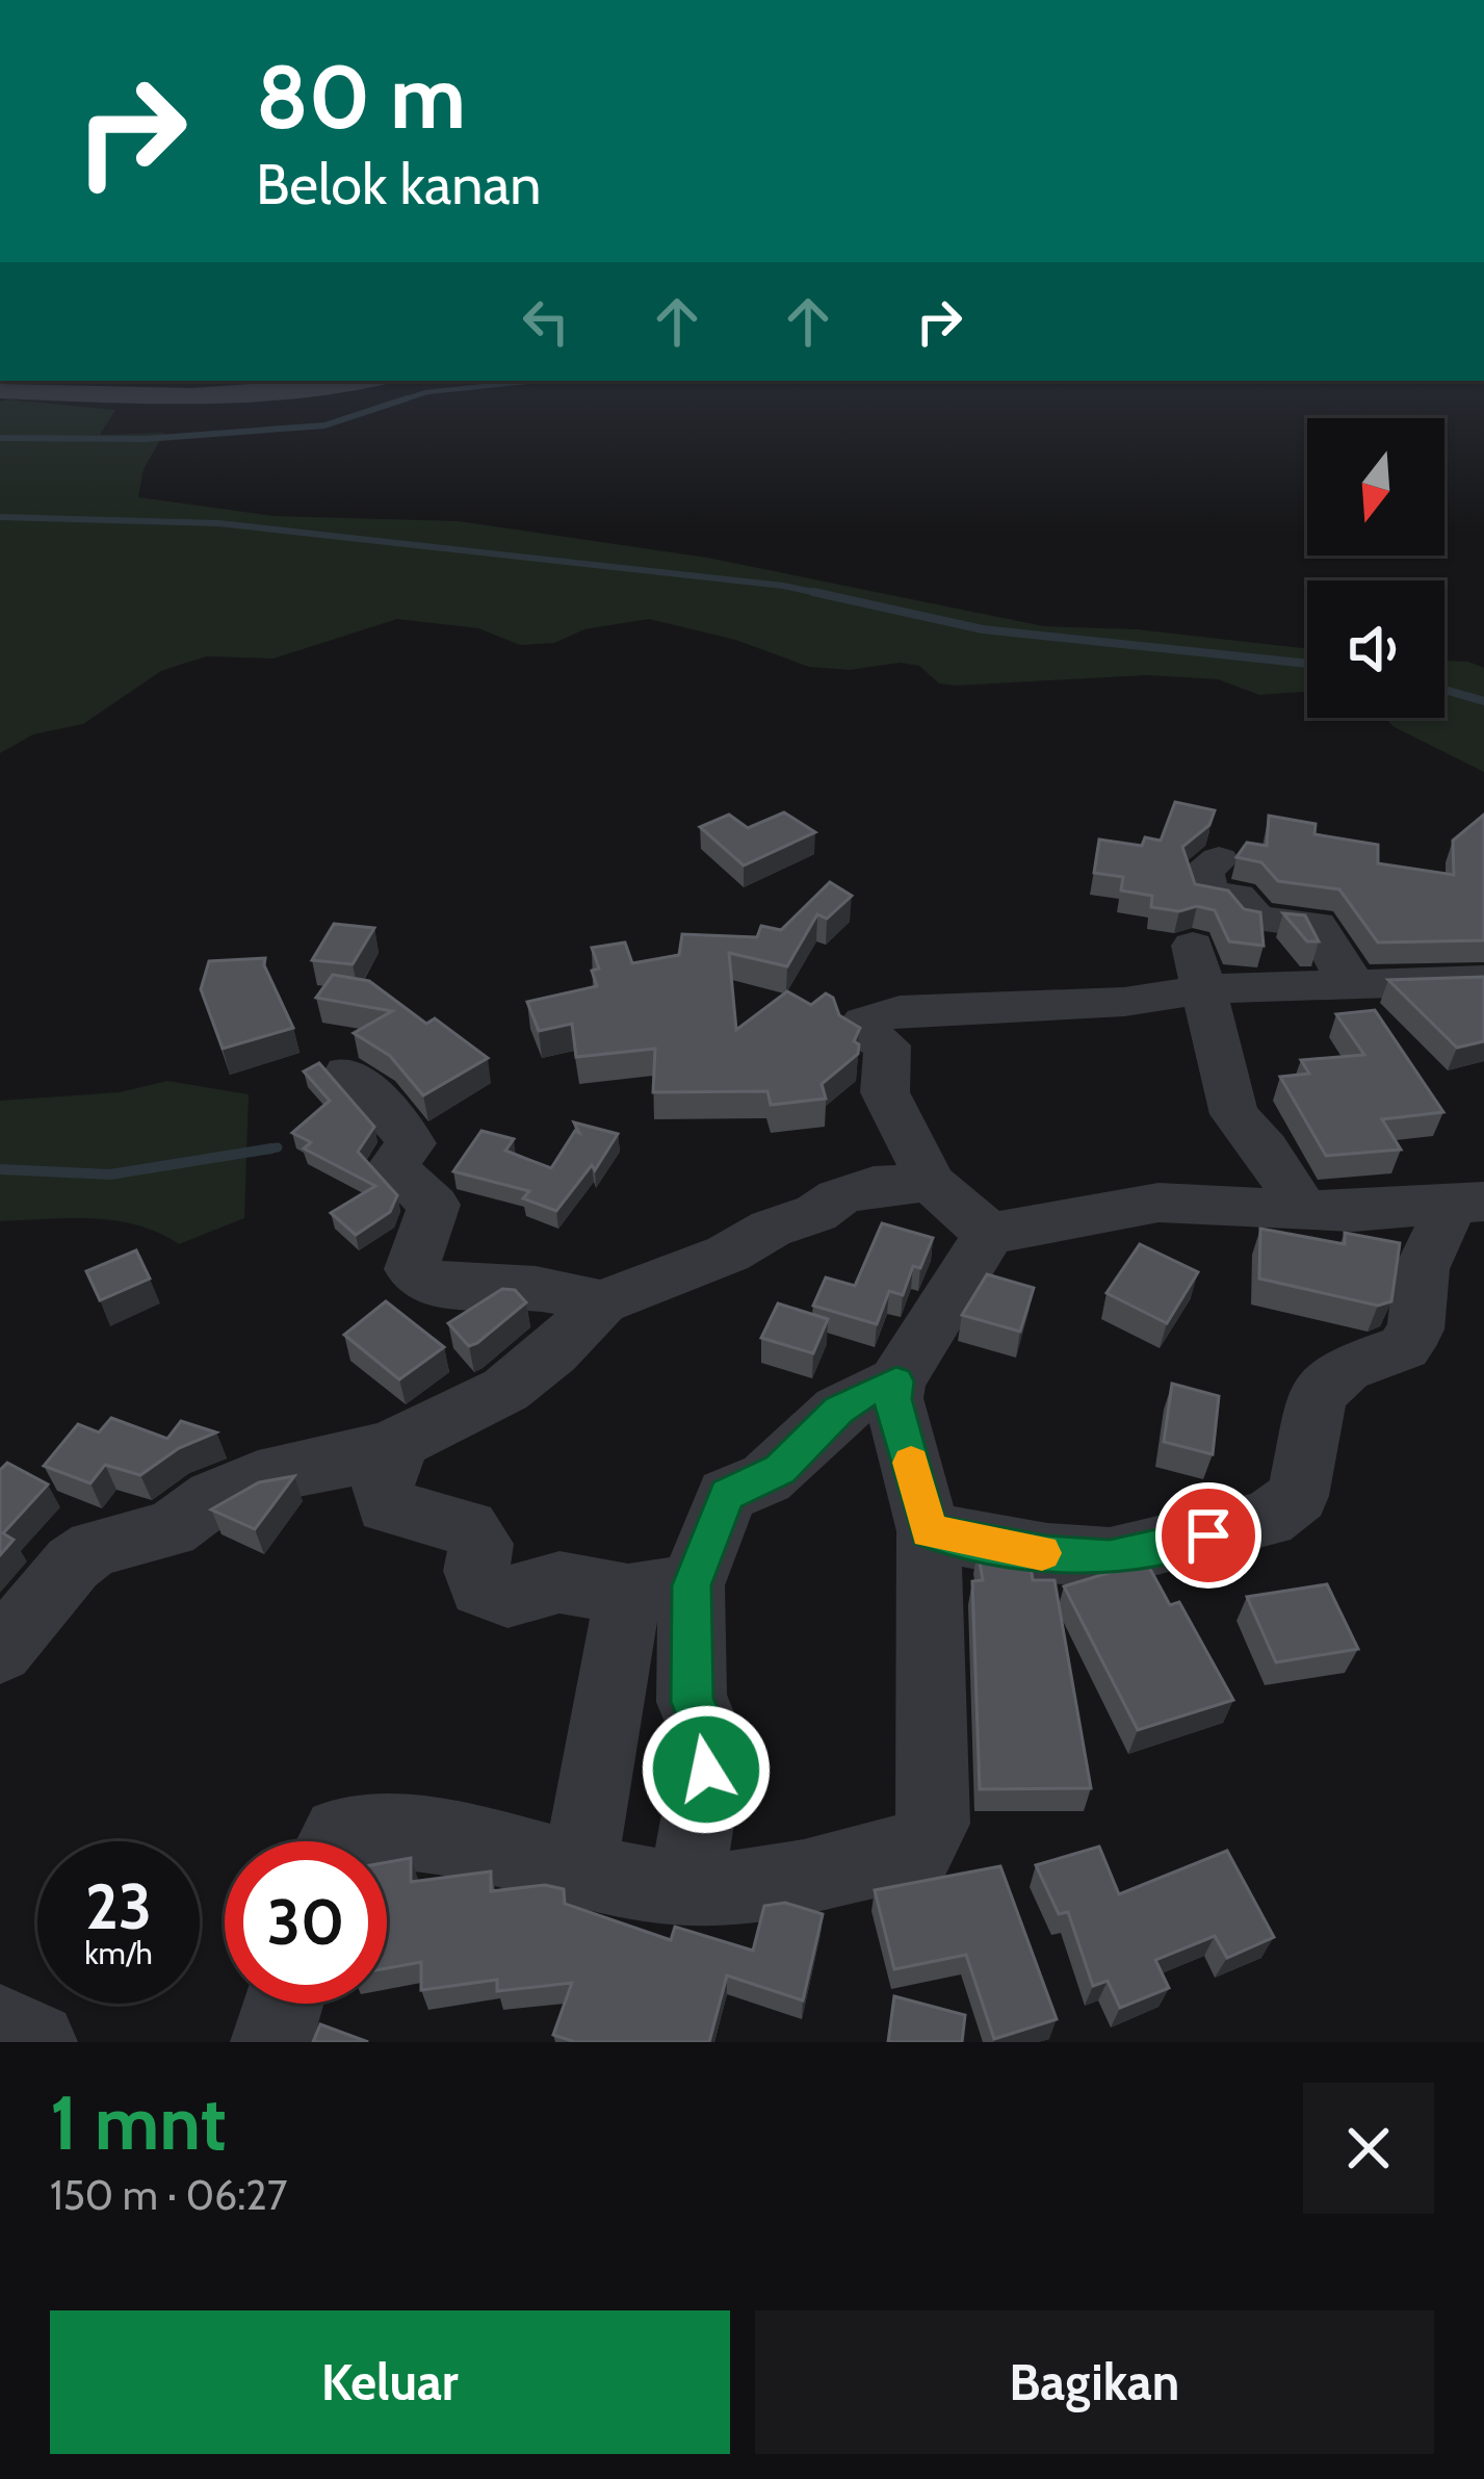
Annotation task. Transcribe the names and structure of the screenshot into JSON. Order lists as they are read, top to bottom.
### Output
{
  "north": "bottom",
  "page": {
    "turn": ["80 m", "Belok kanan"],
    "speed": "23 km/h",
    "limit": "30",
    "heading": ["1 mnt", "150 m · 06:27"],
    "buttons": ["Keluar", "Bagikan"]
  }
}
